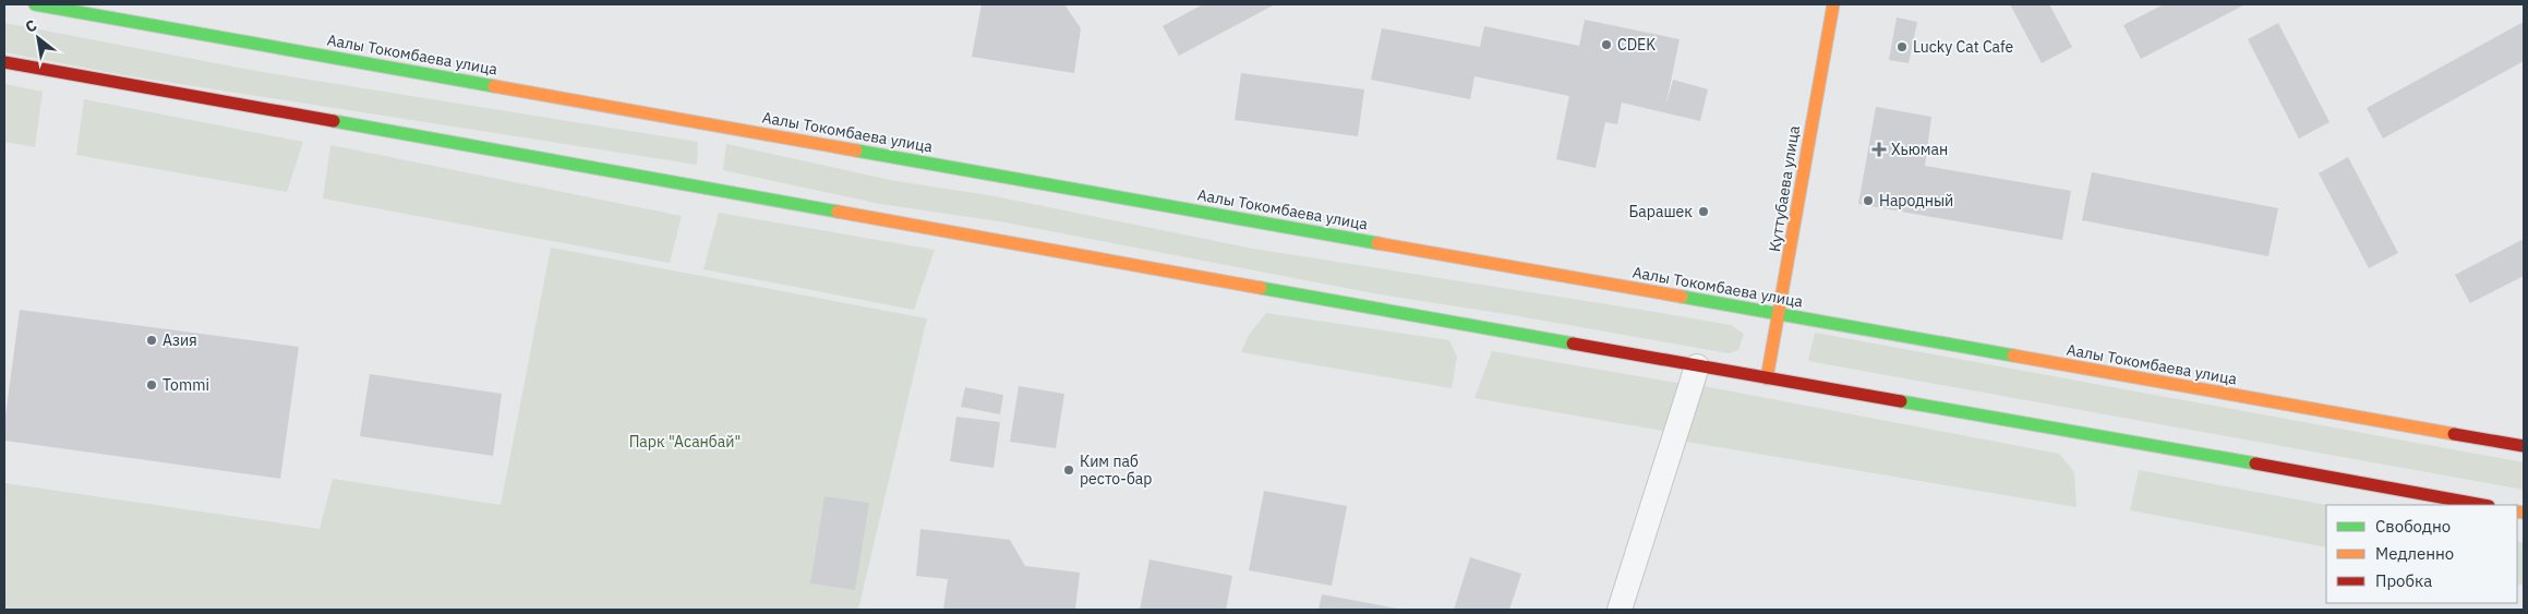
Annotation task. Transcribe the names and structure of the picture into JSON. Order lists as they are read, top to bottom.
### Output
{
  "streets": {
    "main road": ["Аалы Токомбаева улица", "Куттубаева улица"]
  },
  "crossings": [
    ["Аалы Токомбаева улица", "Куттубаева улица"]
  ],
  "parks": ["Парк \"Асанбай\""],
  "places": {
    "other": [
      "CDEK",
      "Lucky Cat Cafe",
      "Народный",
      "Барашек",
      "Азия",
      "Tommi",
      "Ким паб ресто-бар"
    ],
    "health": ["Хьюман"]
  },
  "legend": ["Свободно", "Медленно", "Пробка"],
  "north": "top left"
}
